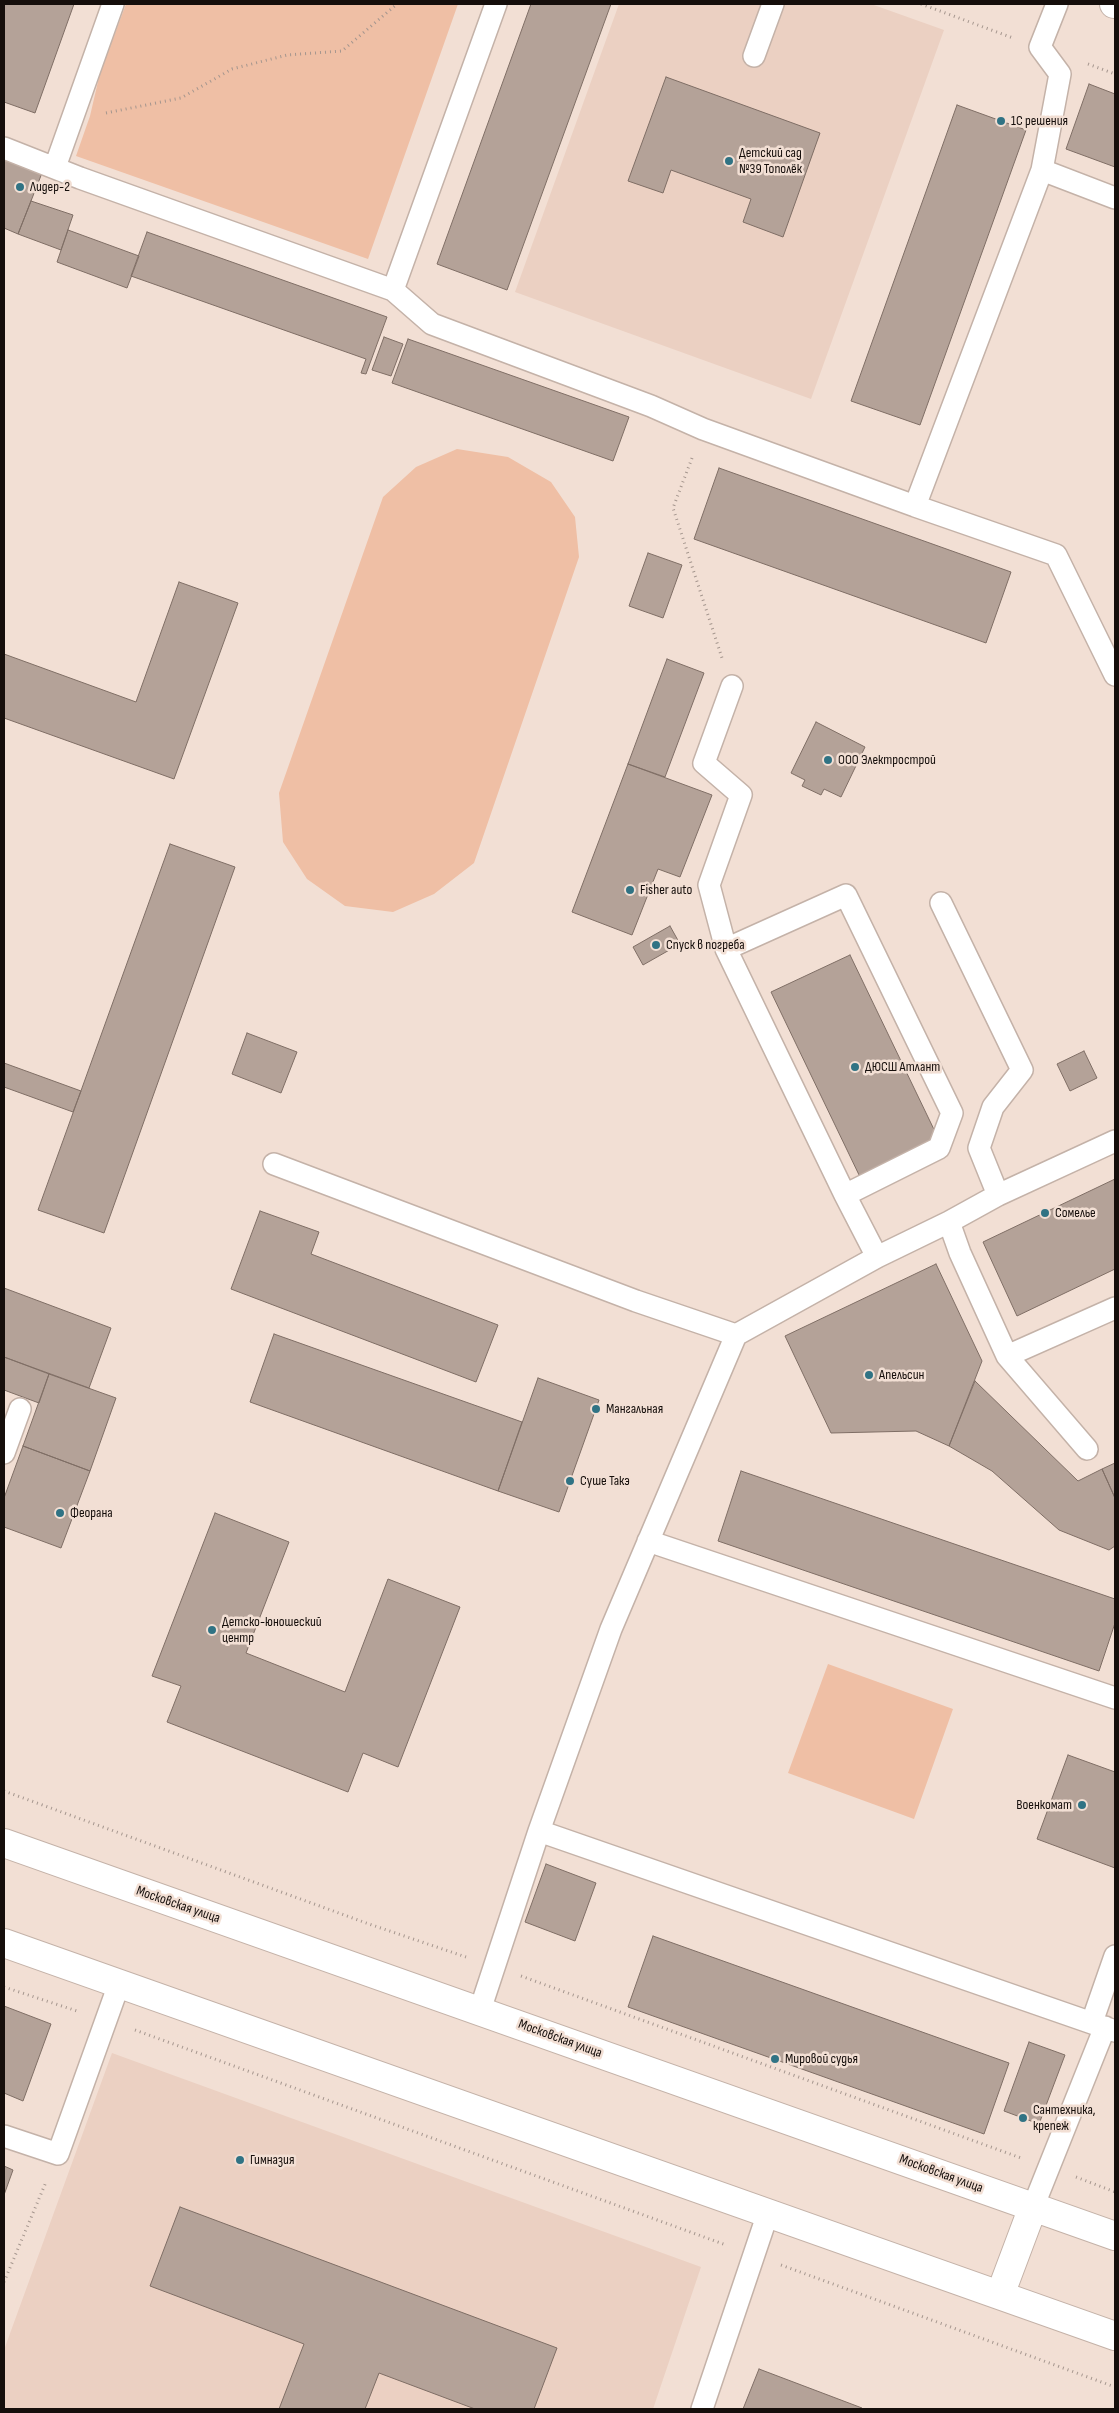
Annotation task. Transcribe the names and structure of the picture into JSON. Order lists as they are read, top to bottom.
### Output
{
  "streets": {
    "main road": ["Московская улица"]
  },
  "places": [
    "1С решения",
    "Детский сад №39 Тополёк",
    "Лидер-2",
    "ООО Электрострой",
    "Fisher auto",
    "Спуск в погреба",
    "ДЮСШ Атлант",
    "Сомелье",
    "Апельсин",
    "Мангальная",
    "Суше Такэ",
    "Феорана",
    "Детско-юношеский центр",
    "Военкомат",
    "Мировой судья",
    "Сантехника, крепеж",
    "Гимназия"
  ]
}
